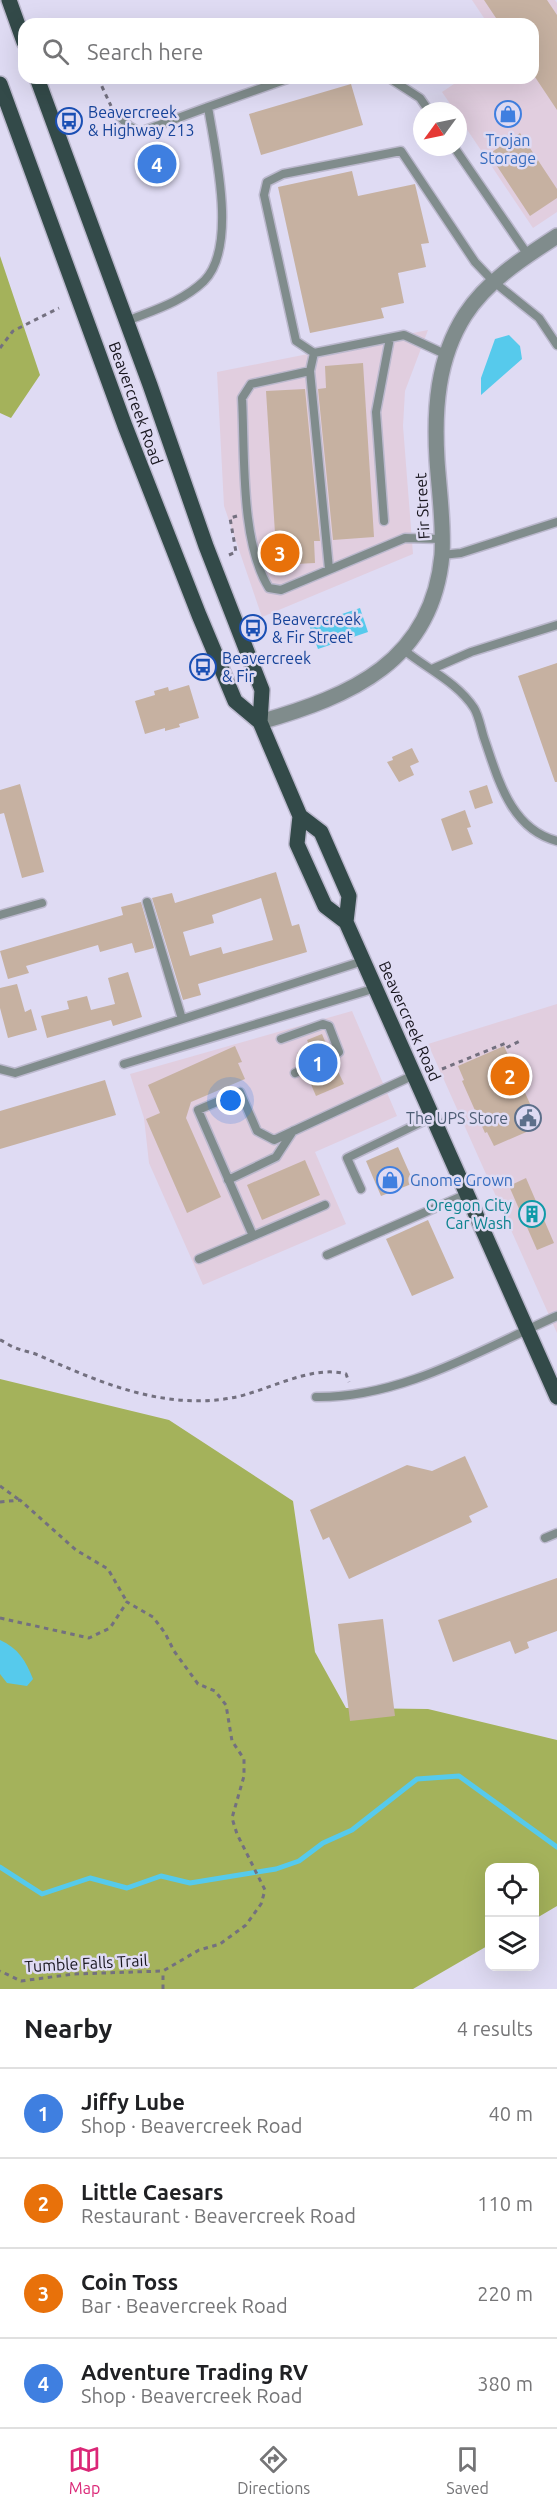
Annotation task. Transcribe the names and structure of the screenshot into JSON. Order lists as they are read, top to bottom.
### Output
{
  "streets": {
    "main road": ["Beavercreek Road"],
    "street": ["Fir Street"],
    "path": ["Tumble Falls Trail"]
  },
  "crossings": [
    ["Beavercreek Road", "Fir Street"]
  ],
  "places": {
    "shop": ["Trojan Storage", "Gnome Grown"],
    "bus stop": ["Beavercreek & Highway 213", "Beavercreek & Fir Street", "Beavercreek & Fir"],
    "public building": ["The UPS Store"],
    "building": ["Oregon City Car Wash"]
  },
  "north": "bottom left",
  "page": {
    "search": "Search here",
    "pins": [
      "4",
      "3",
      "1",
      "2"
    ],
    "heading": ["Nearby", "4 results"],
    "list": [
      {
        "mark": "1",
        "name": "Jiffy Lube",
        "note": "Shop · Beavercreek Road",
        "value": "40 m"
      },
      {
        "mark": "2",
        "name": "Little Caesars",
        "note": "Restaurant · Beavercreek Road",
        "value": "110 m"
      },
      {
        "mark": "3",
        "name": "Coin Toss",
        "note": "Bar · Beavercreek Road",
        "value": "220 m"
      },
      {
        "mark": "4",
        "name": "Adventure Trading RV",
        "note": "Shop · Beavercreek Road",
        "value": "380 m"
      }
    ],
    "nav": ["Map", "Directions", "Saved"]
  }
}
